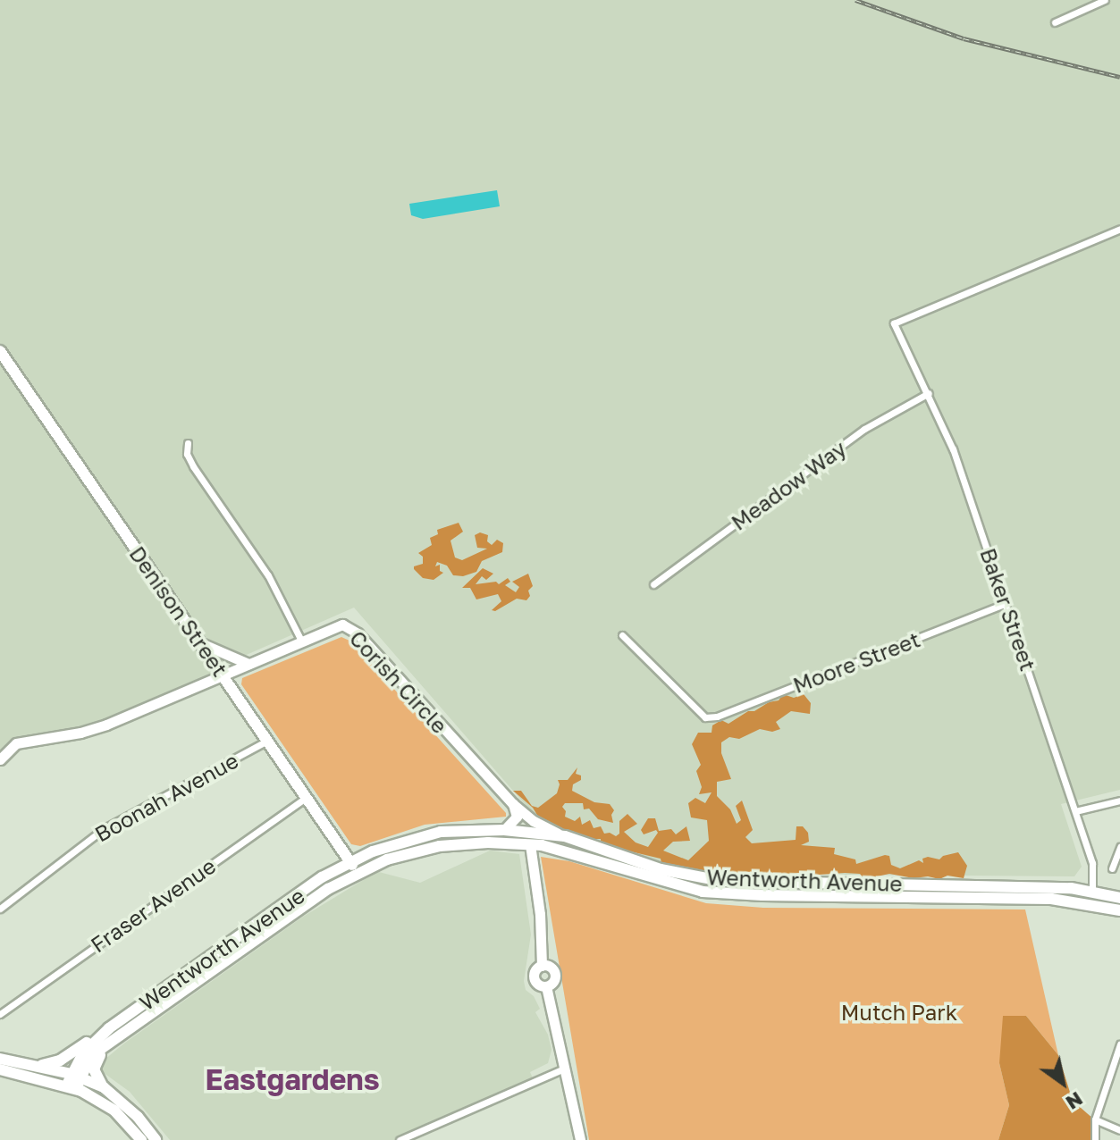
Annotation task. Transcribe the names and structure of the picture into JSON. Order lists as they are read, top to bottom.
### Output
{
  "streets": {
    "main road": ["Baker Street", "Denison Street", "Wentworth Avenue"],
    "street": [
      "Meadow Way",
      "Moore Street",
      "Corish Circle",
      "Boonah Avenue",
      "Fraser Avenue"
    ]
  },
  "crossings": [
    ["Meadow Way", "Baker Street"],
    ["Baker Street", "Moore Street"],
    ["Baker Street", "Wentworth Avenue"],
    ["Denison Street", "Corish Circle"],
    ["Denison Street", "Boonah Avenue"],
    ["Denison Street", "Wentworth Avenue"],
    ["Denison Street", "Fraser Avenue"],
    ["Corish Circle", "Wentworth Avenue"]
  ],
  "districts": ["Eastgardens"],
  "parks": ["Mutch Park"],
  "north": "bottom right"
}
